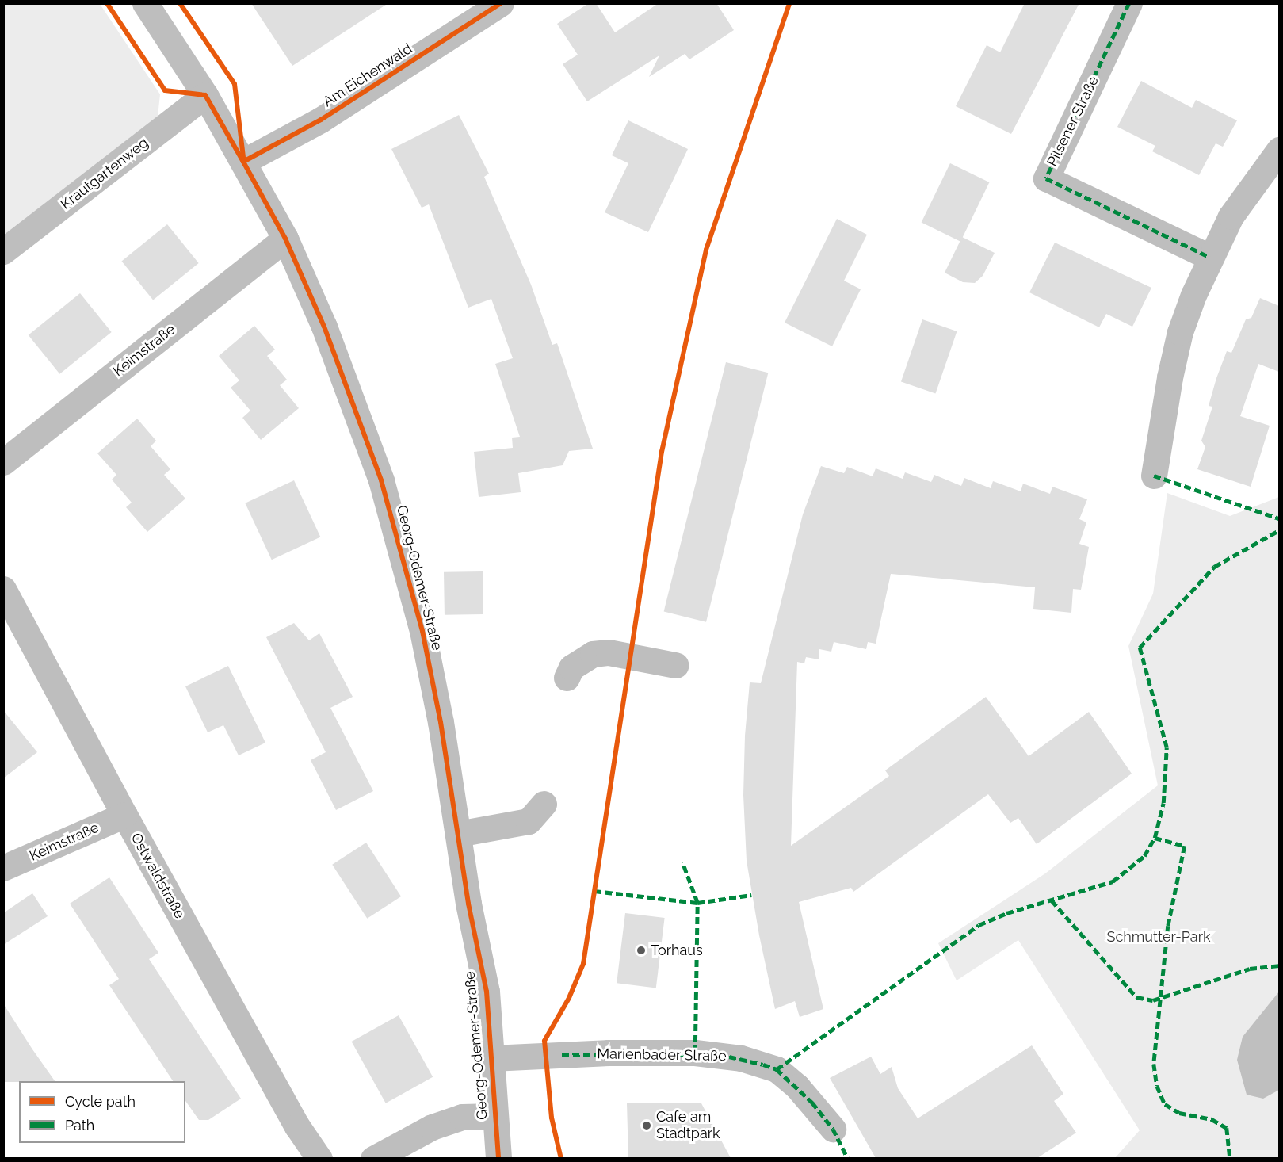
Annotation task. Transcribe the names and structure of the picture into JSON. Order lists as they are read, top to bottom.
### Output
{
  "streets": {
    "street": [
      "Am Eichenwald",
      "Pilsener Straße",
      "Krautgartenweg",
      "Keimstraße",
      "Georg-Odemer-Straße",
      "Ostwaldstraße",
      "Marienbader Straße"
    ]
  },
  "crossings": [
    ["Am Eichenwald", "Georg-Odemer-Straße"],
    ["Krautgartenweg", "Georg-Odemer-Straße"],
    ["Keimstraße", "Georg-Odemer-Straße"],
    ["Keimstraße", "Ostwaldstraße"],
    ["Georg-Odemer-Straße", "Marienbader Straße"]
  ],
  "parks": ["Schmutter-Park"],
  "places": ["Torhaus", "Cafe am Stadtpark"],
  "legend": ["Cycle path", "Path"]
}
